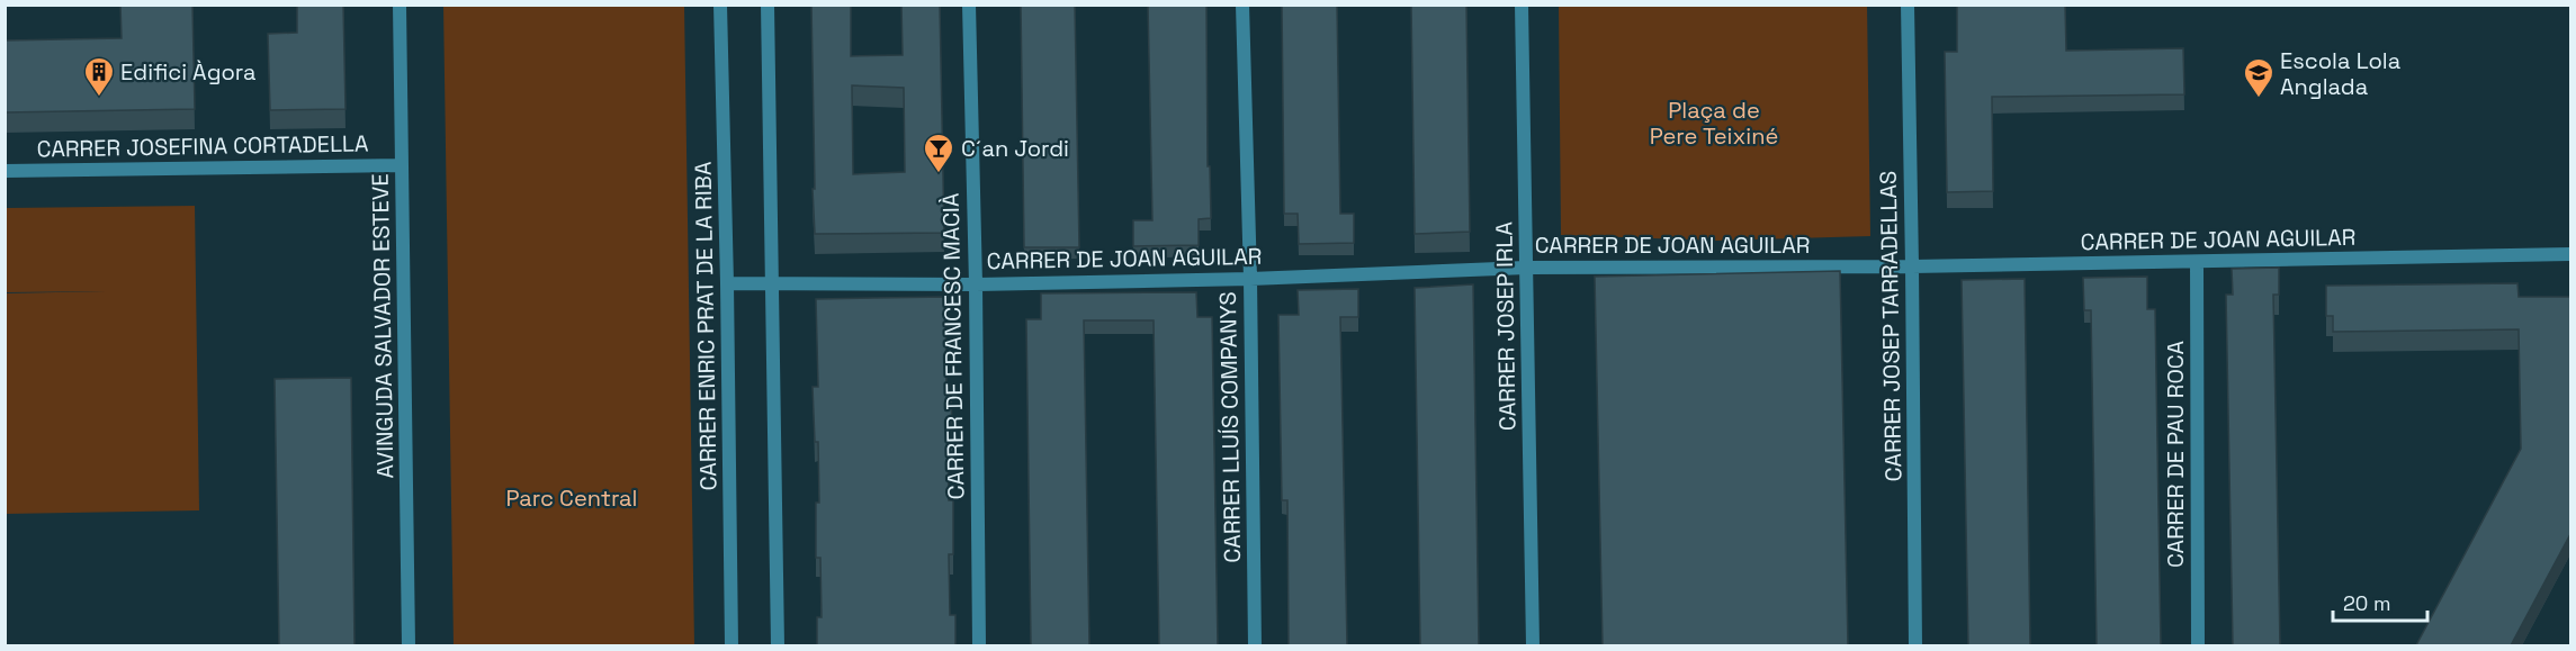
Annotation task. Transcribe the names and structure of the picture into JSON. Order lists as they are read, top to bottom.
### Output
{
  "streets": {
    "street": [
      "CARRER JOSEFINA CORTADELLA",
      "CARRER DE JOAN AGUILAR",
      "AVINGUDA SALVADOR ESTEVE",
      "CARRER ENRIC PRAT DE LA RIBA",
      "CARRER JOSEP IRLA",
      "CARRER JOSEP TARRADELLAS",
      "CARRER DE FRANCESC MACIÀ",
      "CARRER LLUÍS COMPANYS",
      "CARRER DE PAU ROCA"
    ]
  },
  "crossings": [
    ["CARRER JOSEFINA CORTADELLA", "AVINGUDA SALVADOR ESTEVE"],
    ["CARRER DE JOAN AGUILAR", "CARRER ENRIC PRAT DE LA RIBA"],
    ["CARRER DE JOAN AGUILAR", "CARRER JOSEP IRLA"],
    ["CARRER DE JOAN AGUILAR", "CARRER JOSEP TARRADELLAS"],
    ["CARRER DE JOAN AGUILAR", "CARRER DE FRANCESC MACIÀ"],
    ["CARRER DE JOAN AGUILAR", "CARRER LLUÍS COMPANYS"],
    ["CARRER DE JOAN AGUILAR", "CARRER DE PAU ROCA"]
  ],
  "parks": ["Plaça de Pere Teixiné", "Parc Central"],
  "places": {
    "building": ["Edifici Àgora"],
    "school or university": ["Escola Lola Anglada"],
    "bar": ["C´an Jordi"]
  },
  "scale_bar": "20 m"
}
